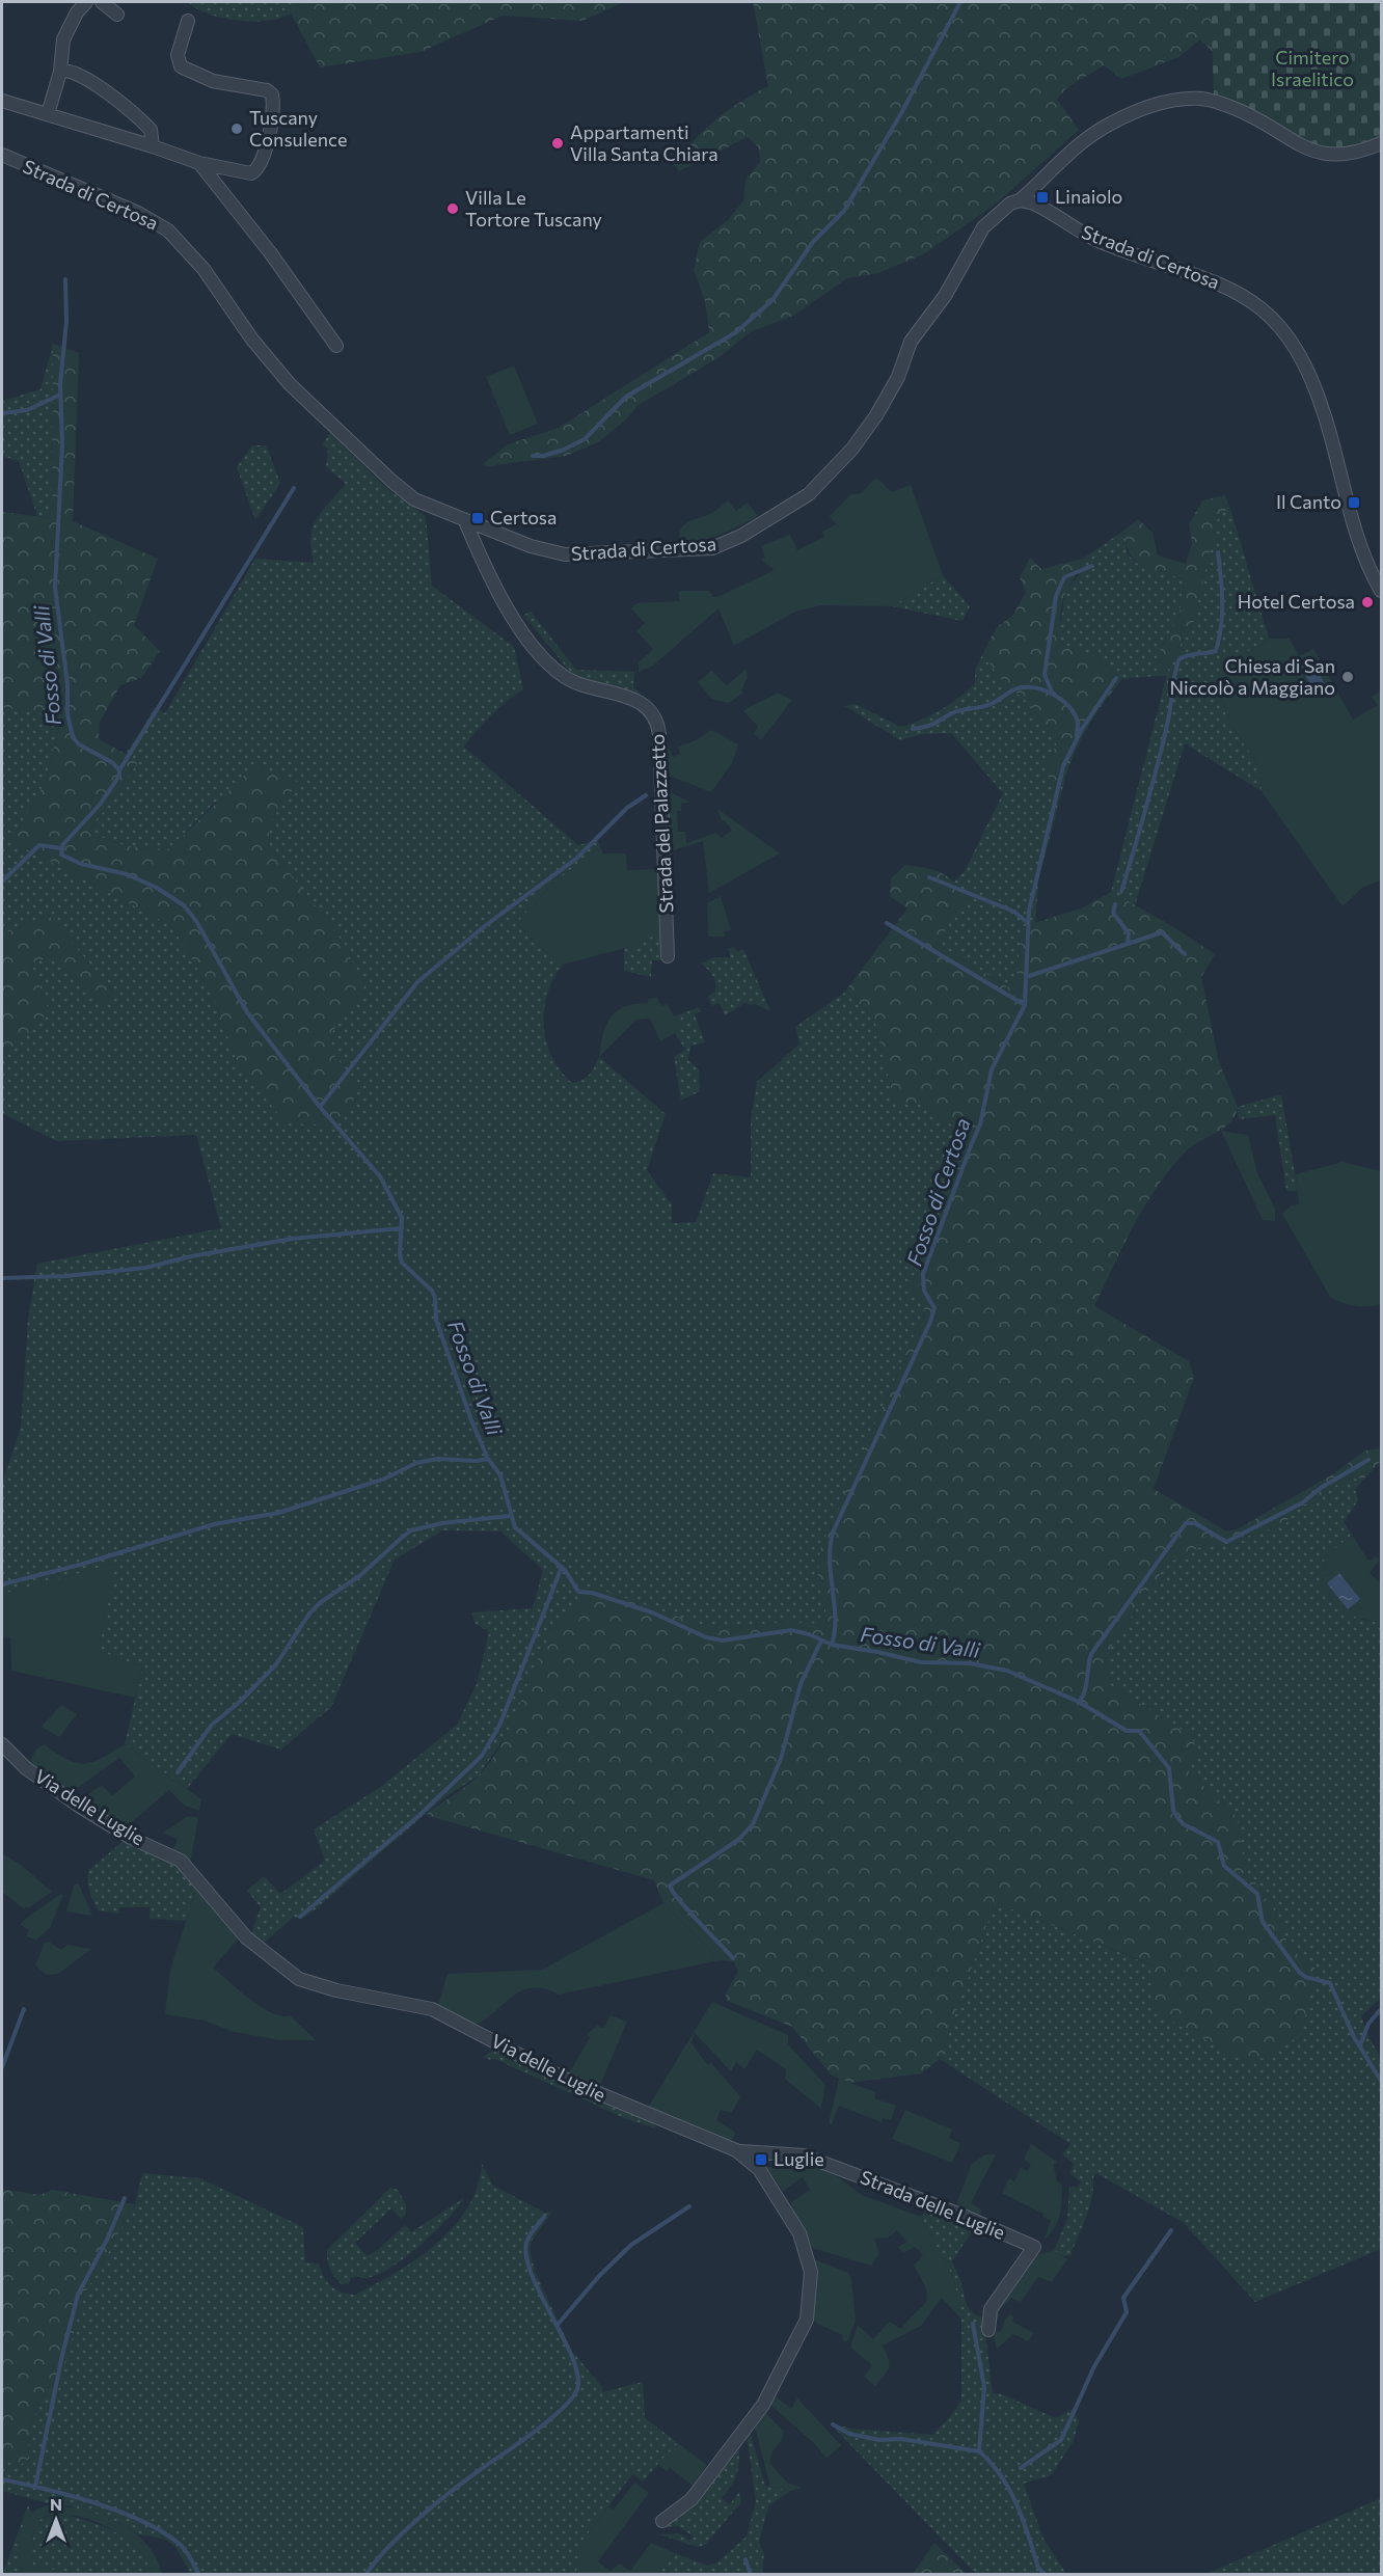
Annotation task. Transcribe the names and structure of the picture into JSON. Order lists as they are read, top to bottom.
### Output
{
  "streets": {
    "street": [
      "Strada di Certosa",
      "Strada del Palazzetto",
      "Via delle Luglie",
      "Strada delle Luglie"
    ]
  },
  "crossings": [
    ["Strada di Certosa", "Strada del Palazzetto"],
    ["Via delle Luglie", "Strada delle Luglie"]
  ],
  "water": ["Fosso di Valli", "Fosso di Certosa"],
  "parks": ["Cimitero Israelitico"],
  "places": {
    "other": [
      "Tuscany Consulence",
      "Appartamenti Villa Santa Chiara",
      "Villa Le Tortore Tuscany",
      "Hotel Certosa",
      "Chiesa di San Niccolò a Maggiano"
    ],
    "transit": [
      "Linaiolo",
      "Il Canto",
      "Certosa",
      "Luglie"
    ]
  },
  "north": "top"
}
